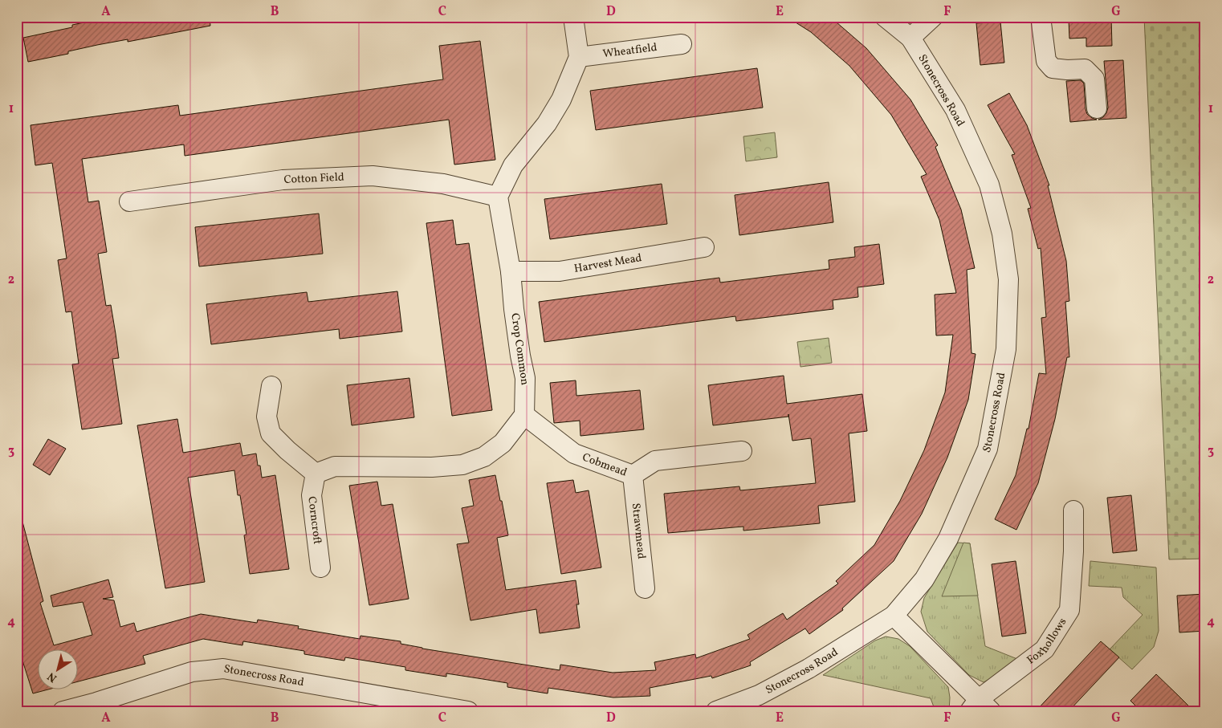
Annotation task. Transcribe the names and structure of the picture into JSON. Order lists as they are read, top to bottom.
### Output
{
  "streets": {
    "street": [
      "Wheatfield",
      "Stonecross Road",
      "Cotton Field",
      "Harvest Mead",
      "Crop Common",
      "Cobmead",
      "Corncroft",
      "Strawmead",
      "Foxhollows"
    ]
  },
  "crossings": [
    ["Stonecross Road", "Foxhollows"],
    ["Cotton Field", "Crop Common"],
    ["Harvest Mead", "Crop Common"],
    ["Crop Common", "Cobmead"],
    ["Cobmead", "Strawmead"]
  ],
  "north": "bottom left",
  "grid": {
    "columns": [
      "A",
      "B",
      "C",
      "D",
      "E",
      "F",
      "G"
    ],
    "rows": [
      "1",
      "2",
      "3",
      "4"
    ]
  }
}
